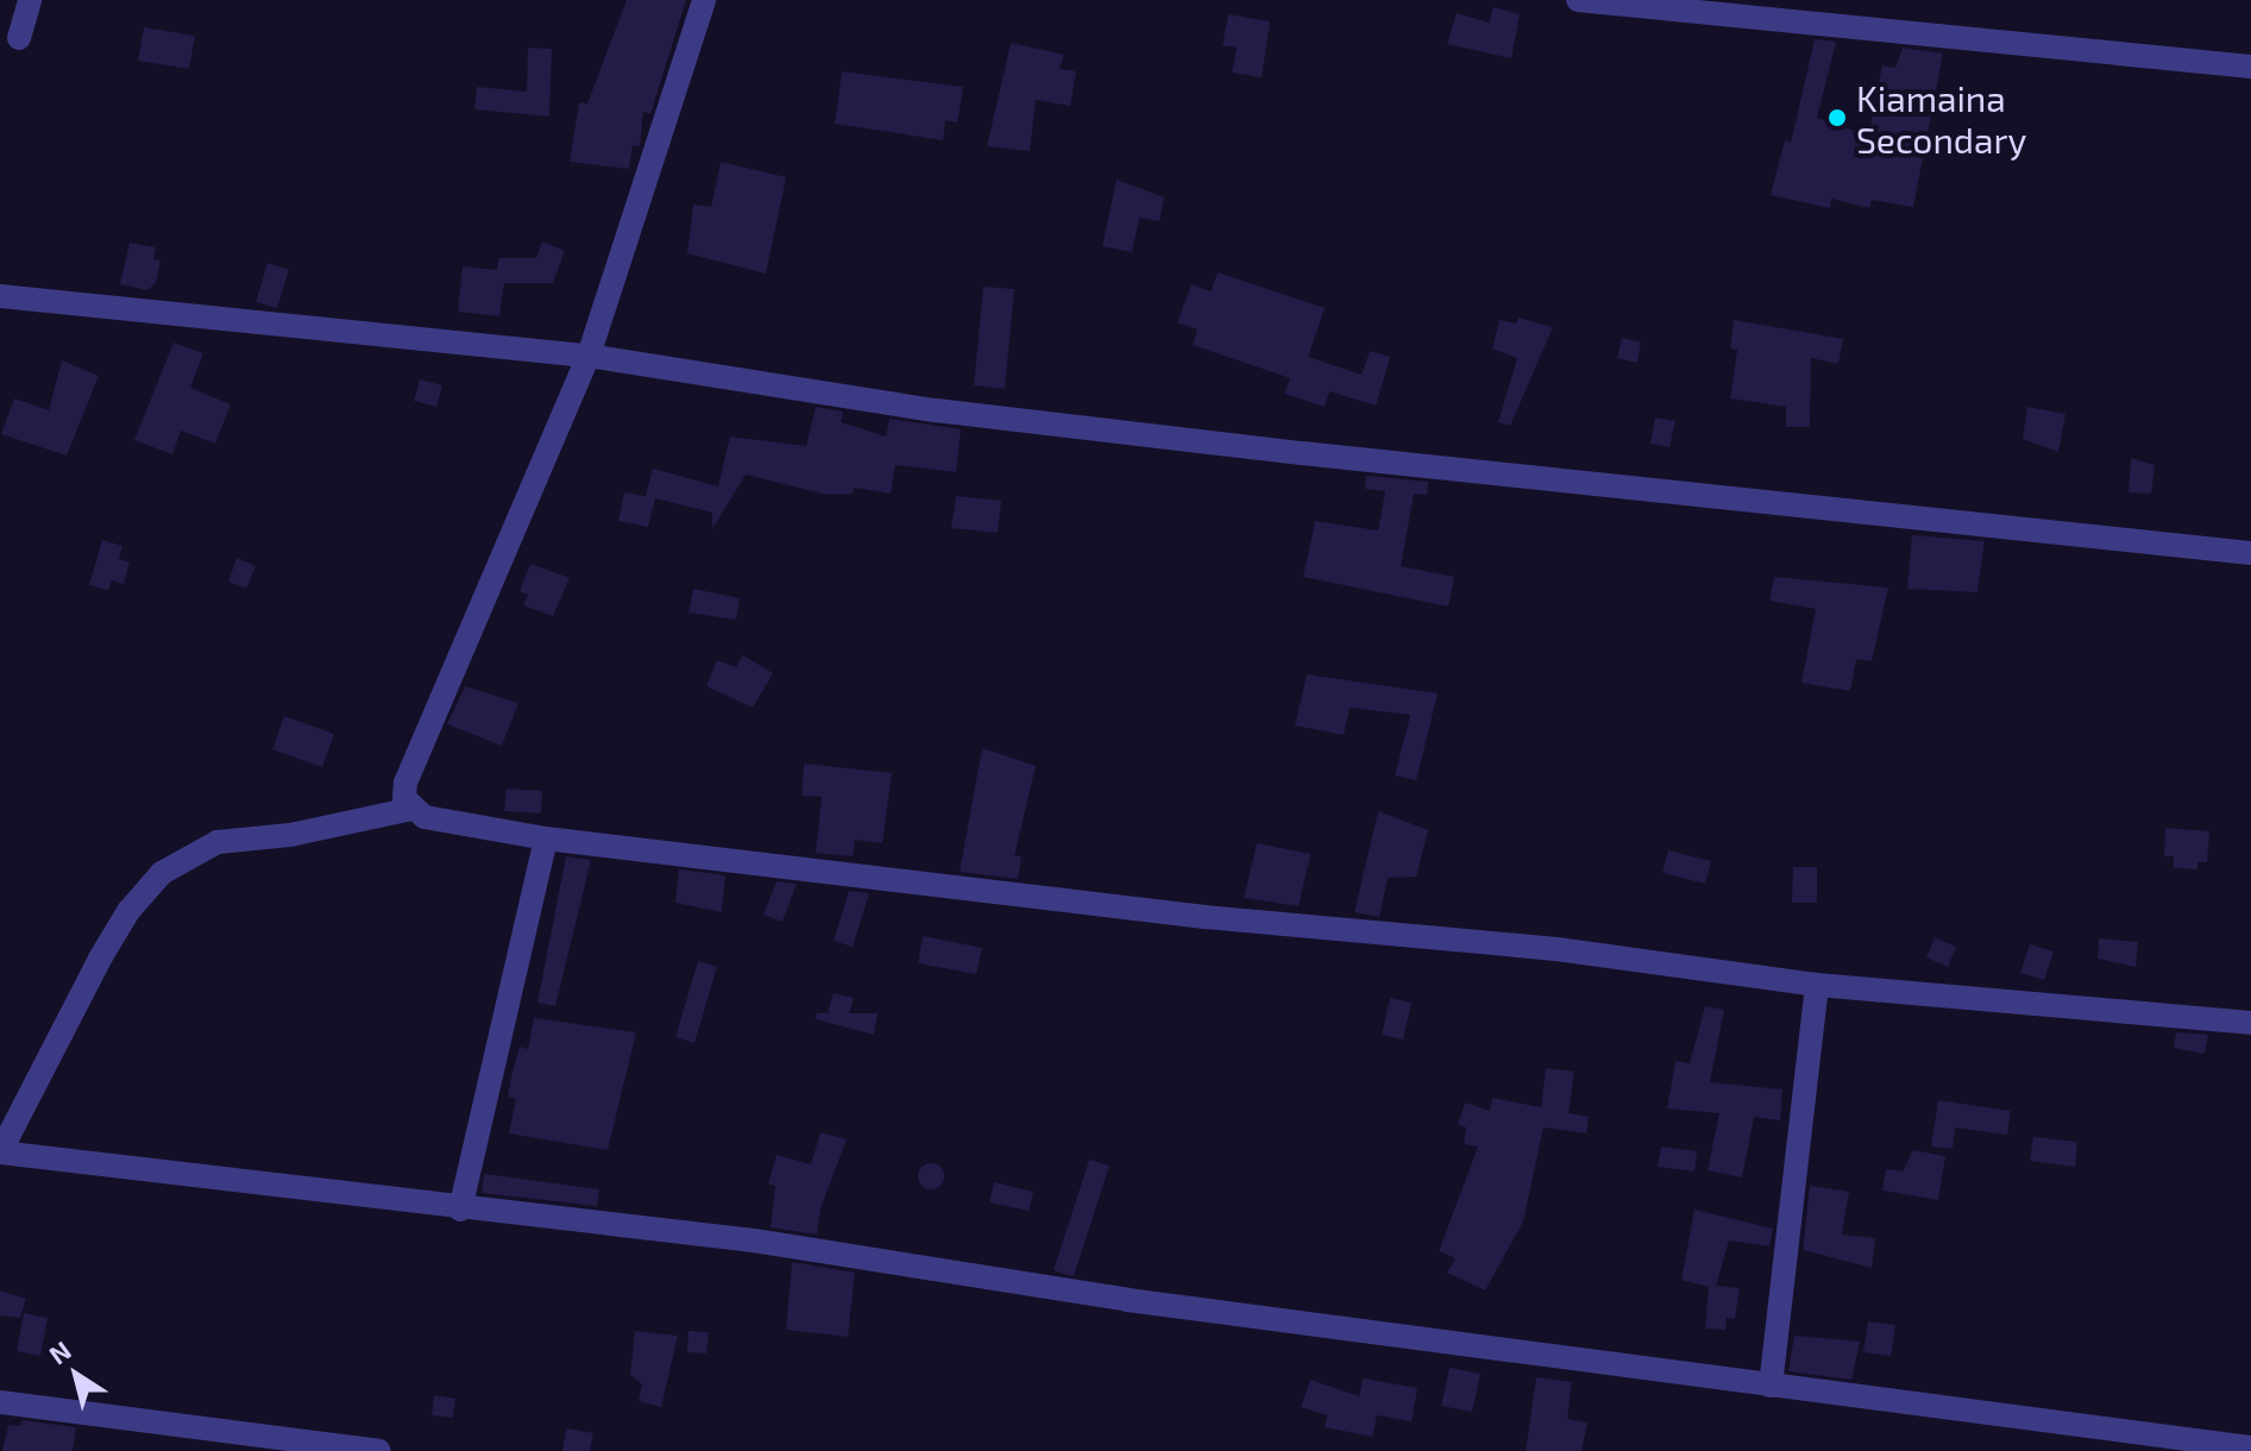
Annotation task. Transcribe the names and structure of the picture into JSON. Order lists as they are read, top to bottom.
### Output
{
  "places": ["Kiamaina Secondary"],
  "north": "top left"
}
